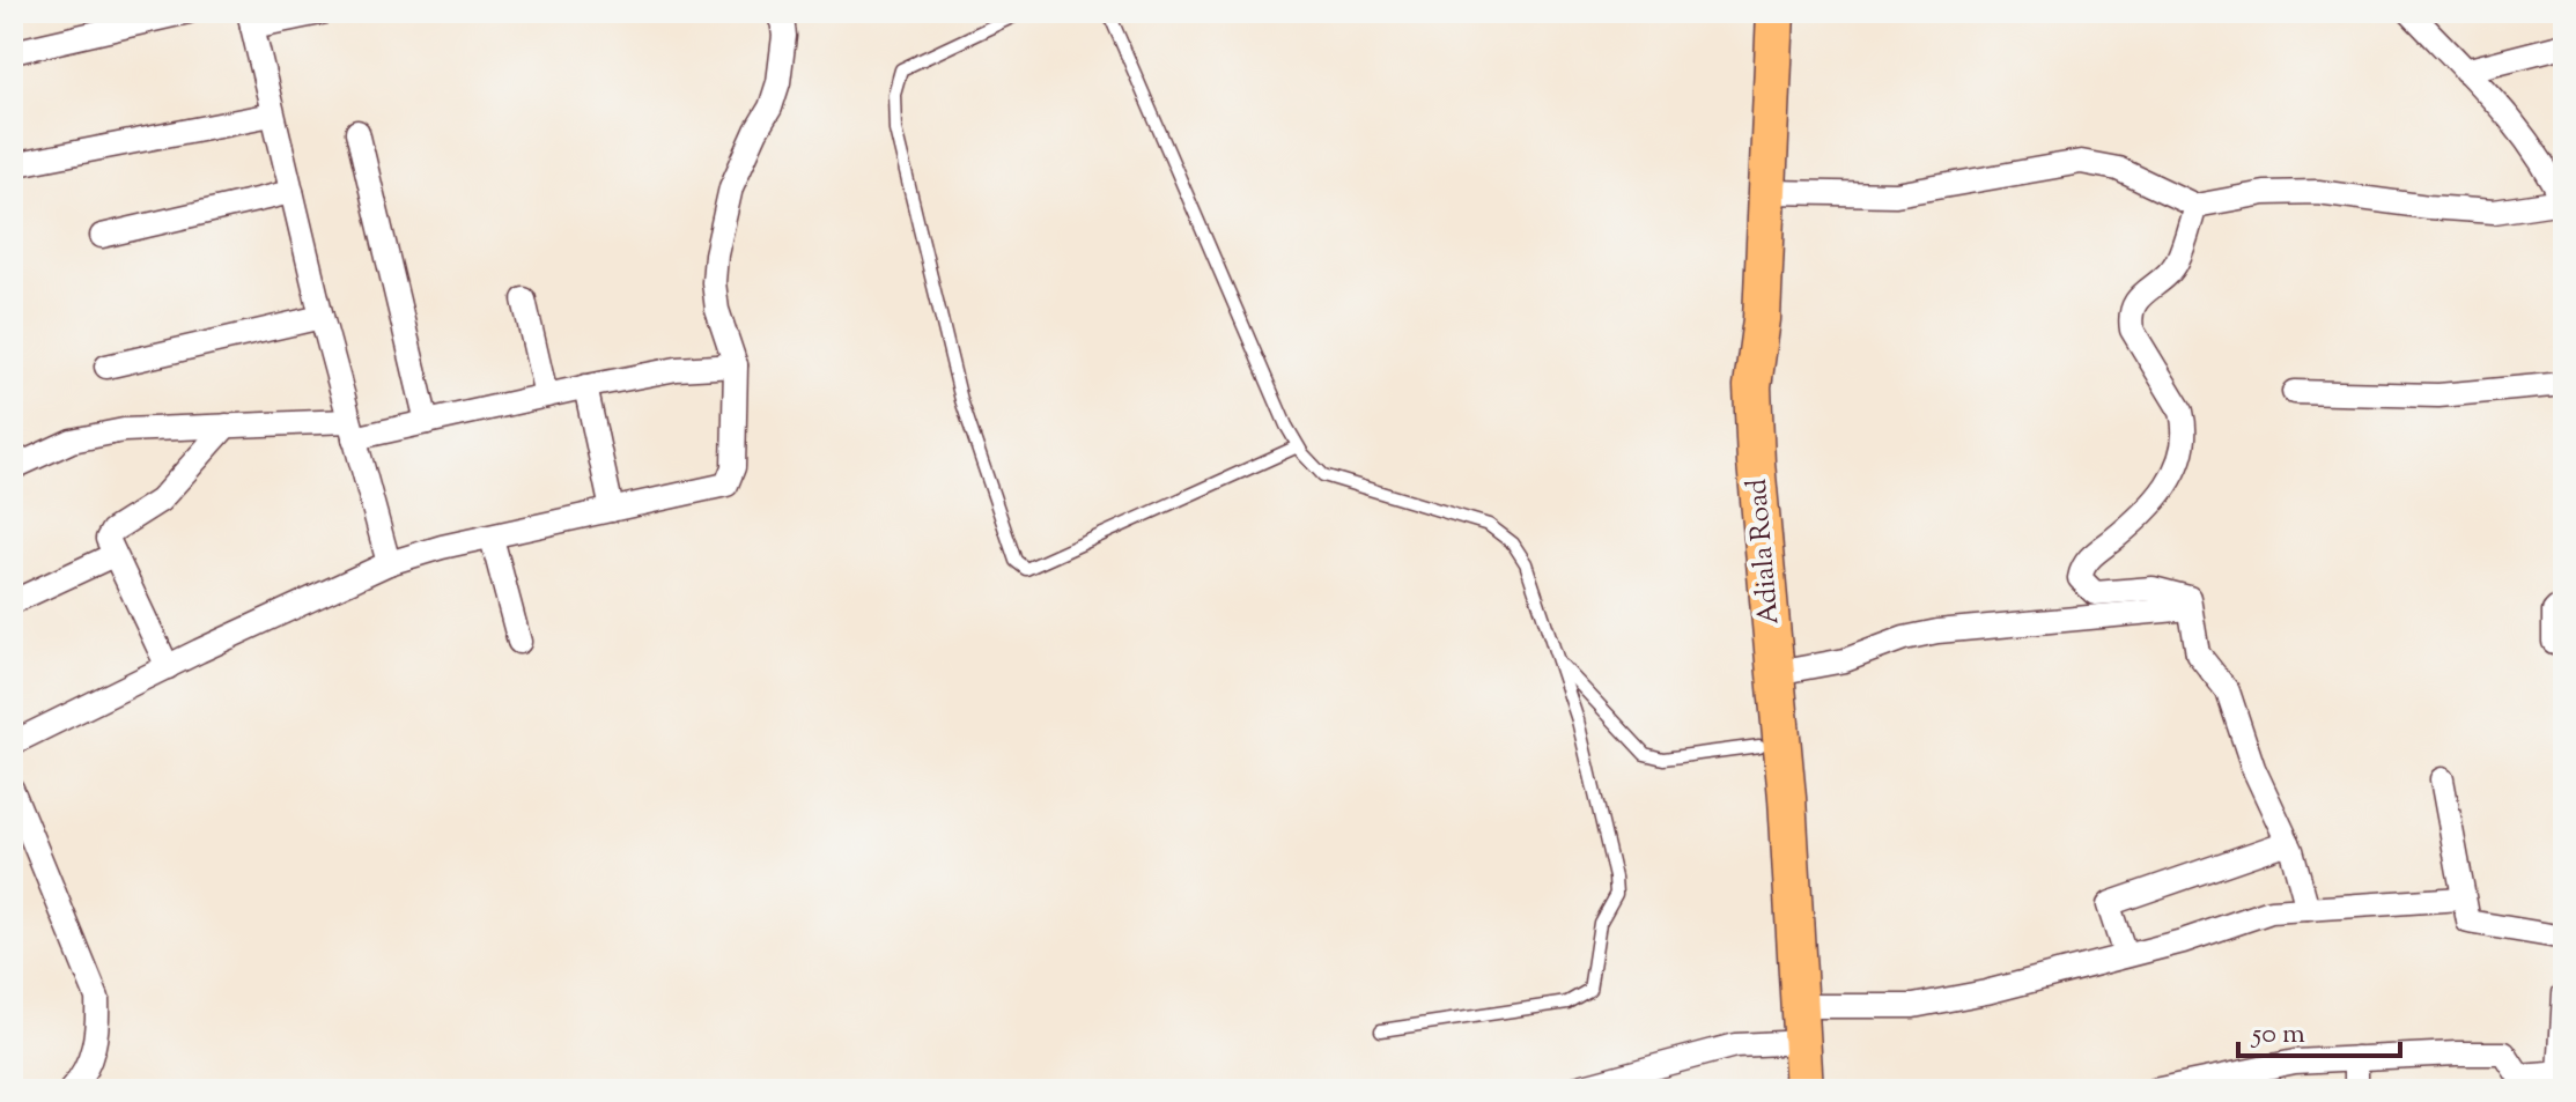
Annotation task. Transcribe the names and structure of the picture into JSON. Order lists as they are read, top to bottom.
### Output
{
  "streets": {
    "main road": ["Adiala Road"]
  },
  "scale_bar": "50 m"
}
